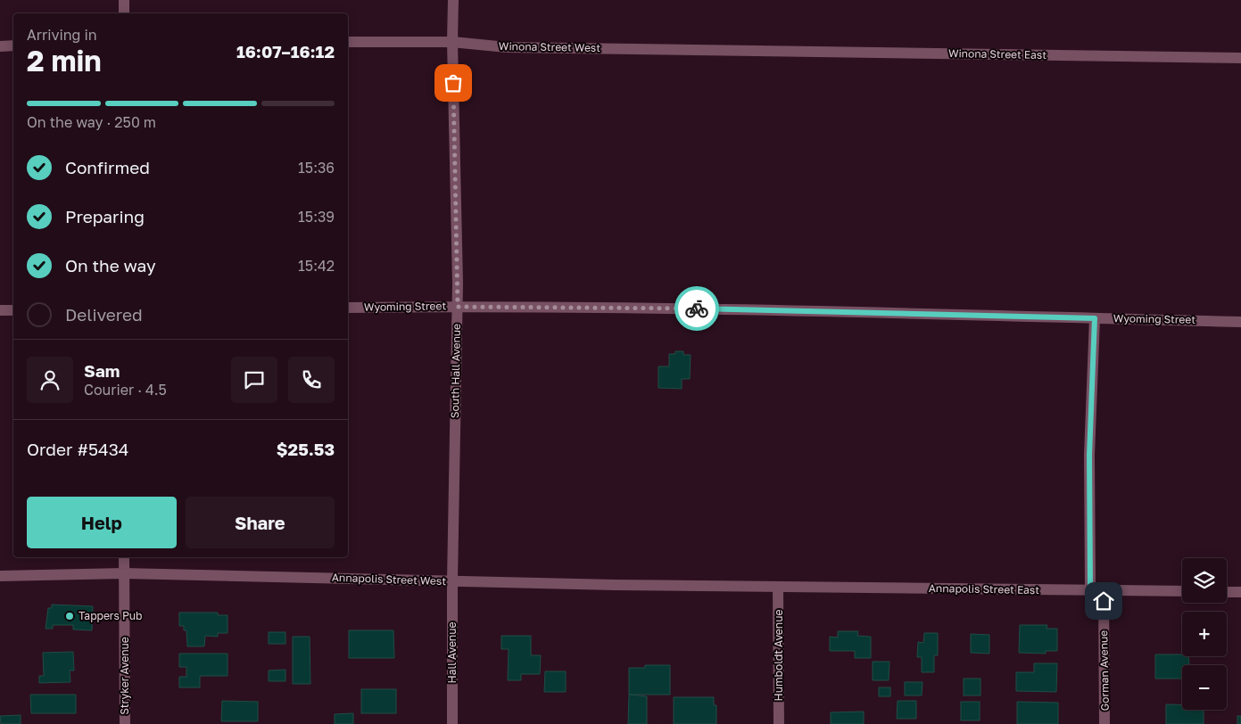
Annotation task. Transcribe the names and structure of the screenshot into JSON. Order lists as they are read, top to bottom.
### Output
{
  "streets": {
    "street": [
      "Winona Street West",
      "Winona Street East",
      "Wyoming Street",
      "South Hall Avenue",
      "Annapolis Street West",
      "Annapolis Street East",
      "Hall Avenue",
      "Humboldt Avenue",
      "Gorman Avenue",
      "Stryker Avenue"
    ]
  },
  "crossings": [
    ["Winona Street West", "Winona Street East"],
    ["Winona Street West", "South Hall Avenue"],
    ["Wyoming Street", "South Hall Avenue"],
    ["South Hall Avenue", "Annapolis Street West"],
    ["South Hall Avenue", "Hall Avenue"],
    ["Annapolis Street West", "Annapolis Street East"],
    ["Annapolis Street West", "Hall Avenue"],
    ["Annapolis Street West", "Humboldt Avenue"],
    ["Annapolis Street West", "Stryker Avenue"],
    ["Annapolis Street East", "Humboldt Avenue"],
    ["Annapolis Street East", "Gorman Avenue"]
  ],
  "places": ["Tappers Pub"],
  "page": {
    "heading": ["2 min", "Arriving in", "16:07–16:12"],
    "panel": [
      "Sam",
      "Courier · 4.5",
      "Order #5434",
      "$25.53"
    ],
    "bar": "On the way · 250 m",
    "list": [
      ["Confirmed", "15:36"],
      ["Preparing", "15:39"],
      ["On the way", "15:42"],
      "Delivered"
    ],
    "buttons": ["Help", "Share"],
    "map_buttons": ["+", "−"]
  }
}
